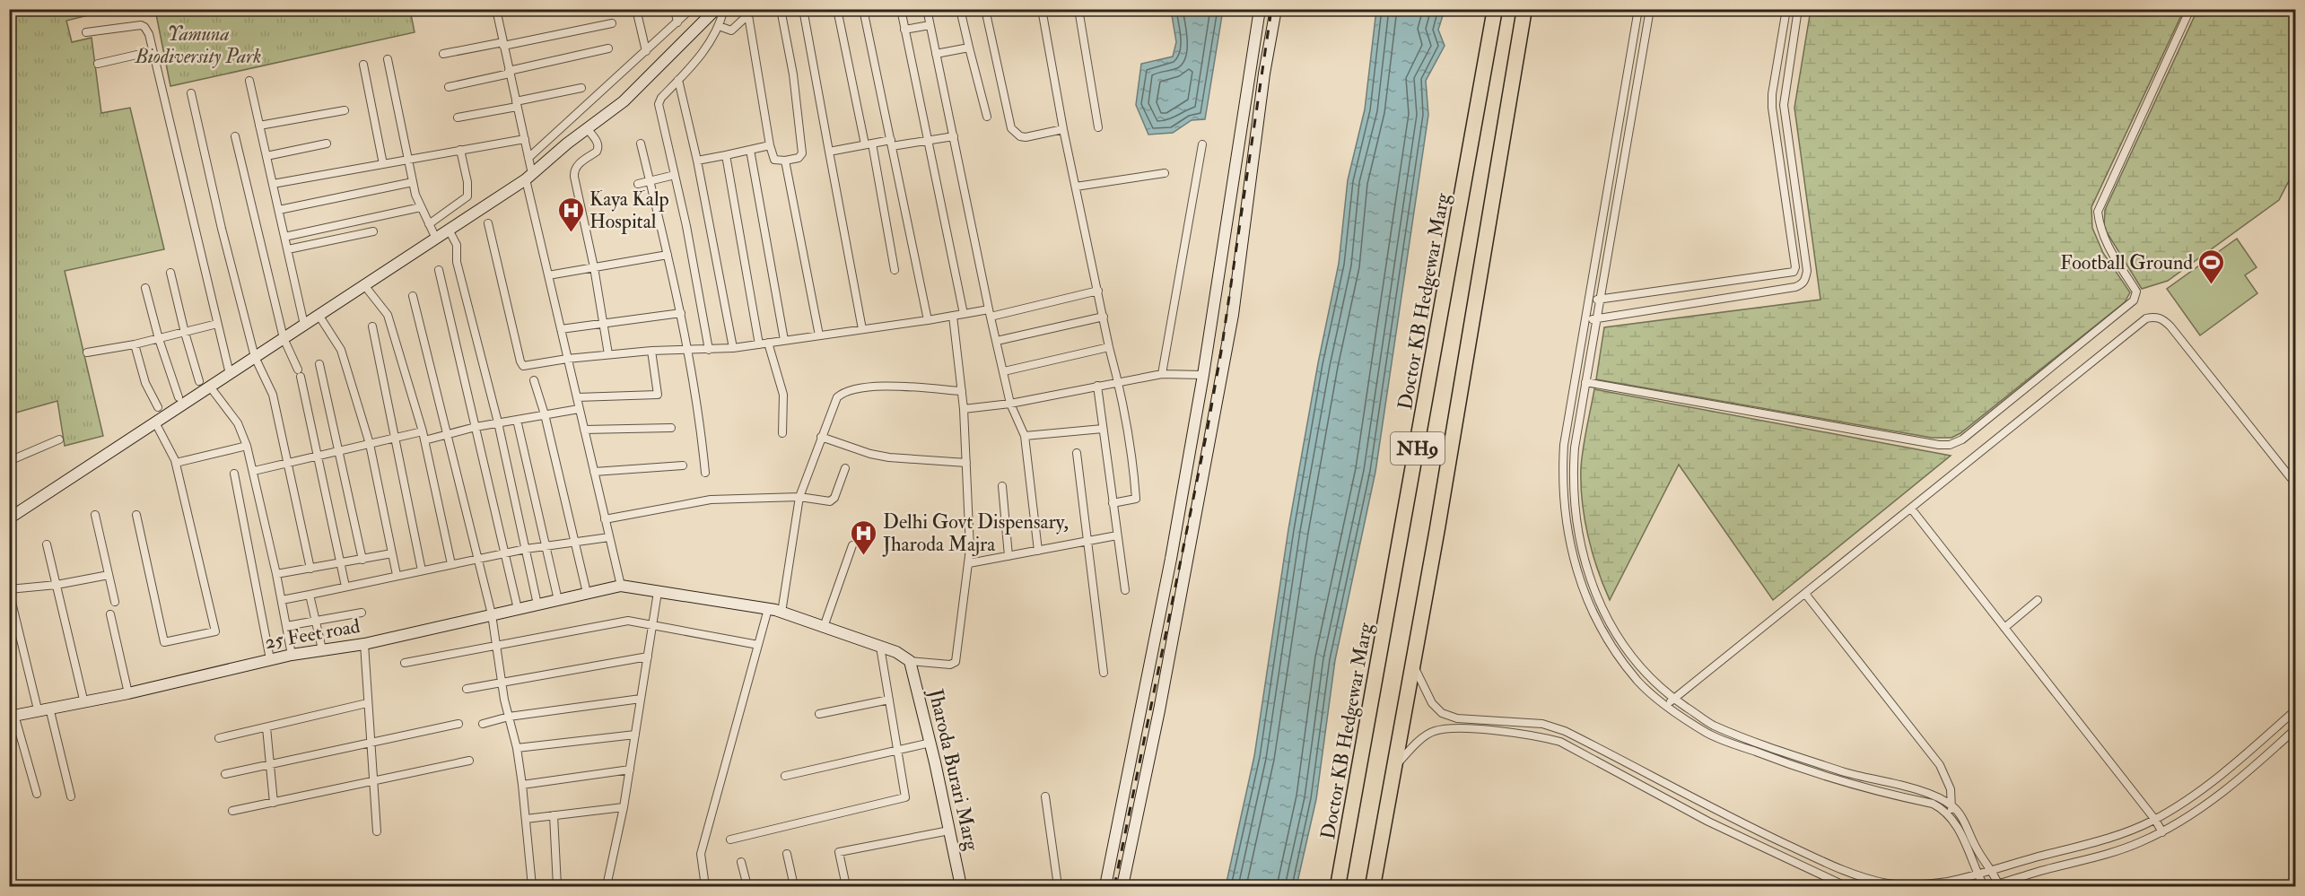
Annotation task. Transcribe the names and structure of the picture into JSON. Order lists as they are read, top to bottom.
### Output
{
  "streets": {
    "highway": ["Doctor KB Hedgewar Marg", "NH9"],
    "street": ["25 Feet road", "Jharoda Burari Marg"]
  },
  "parks": ["Yamuna Biodiversity Park"],
  "places": {
    "hospital": ["Kaya Kalp Hospital", "Delhi Govt Dispensary, Jharoda Majra"],
    "sports": ["Football Ground"]
  }
}
